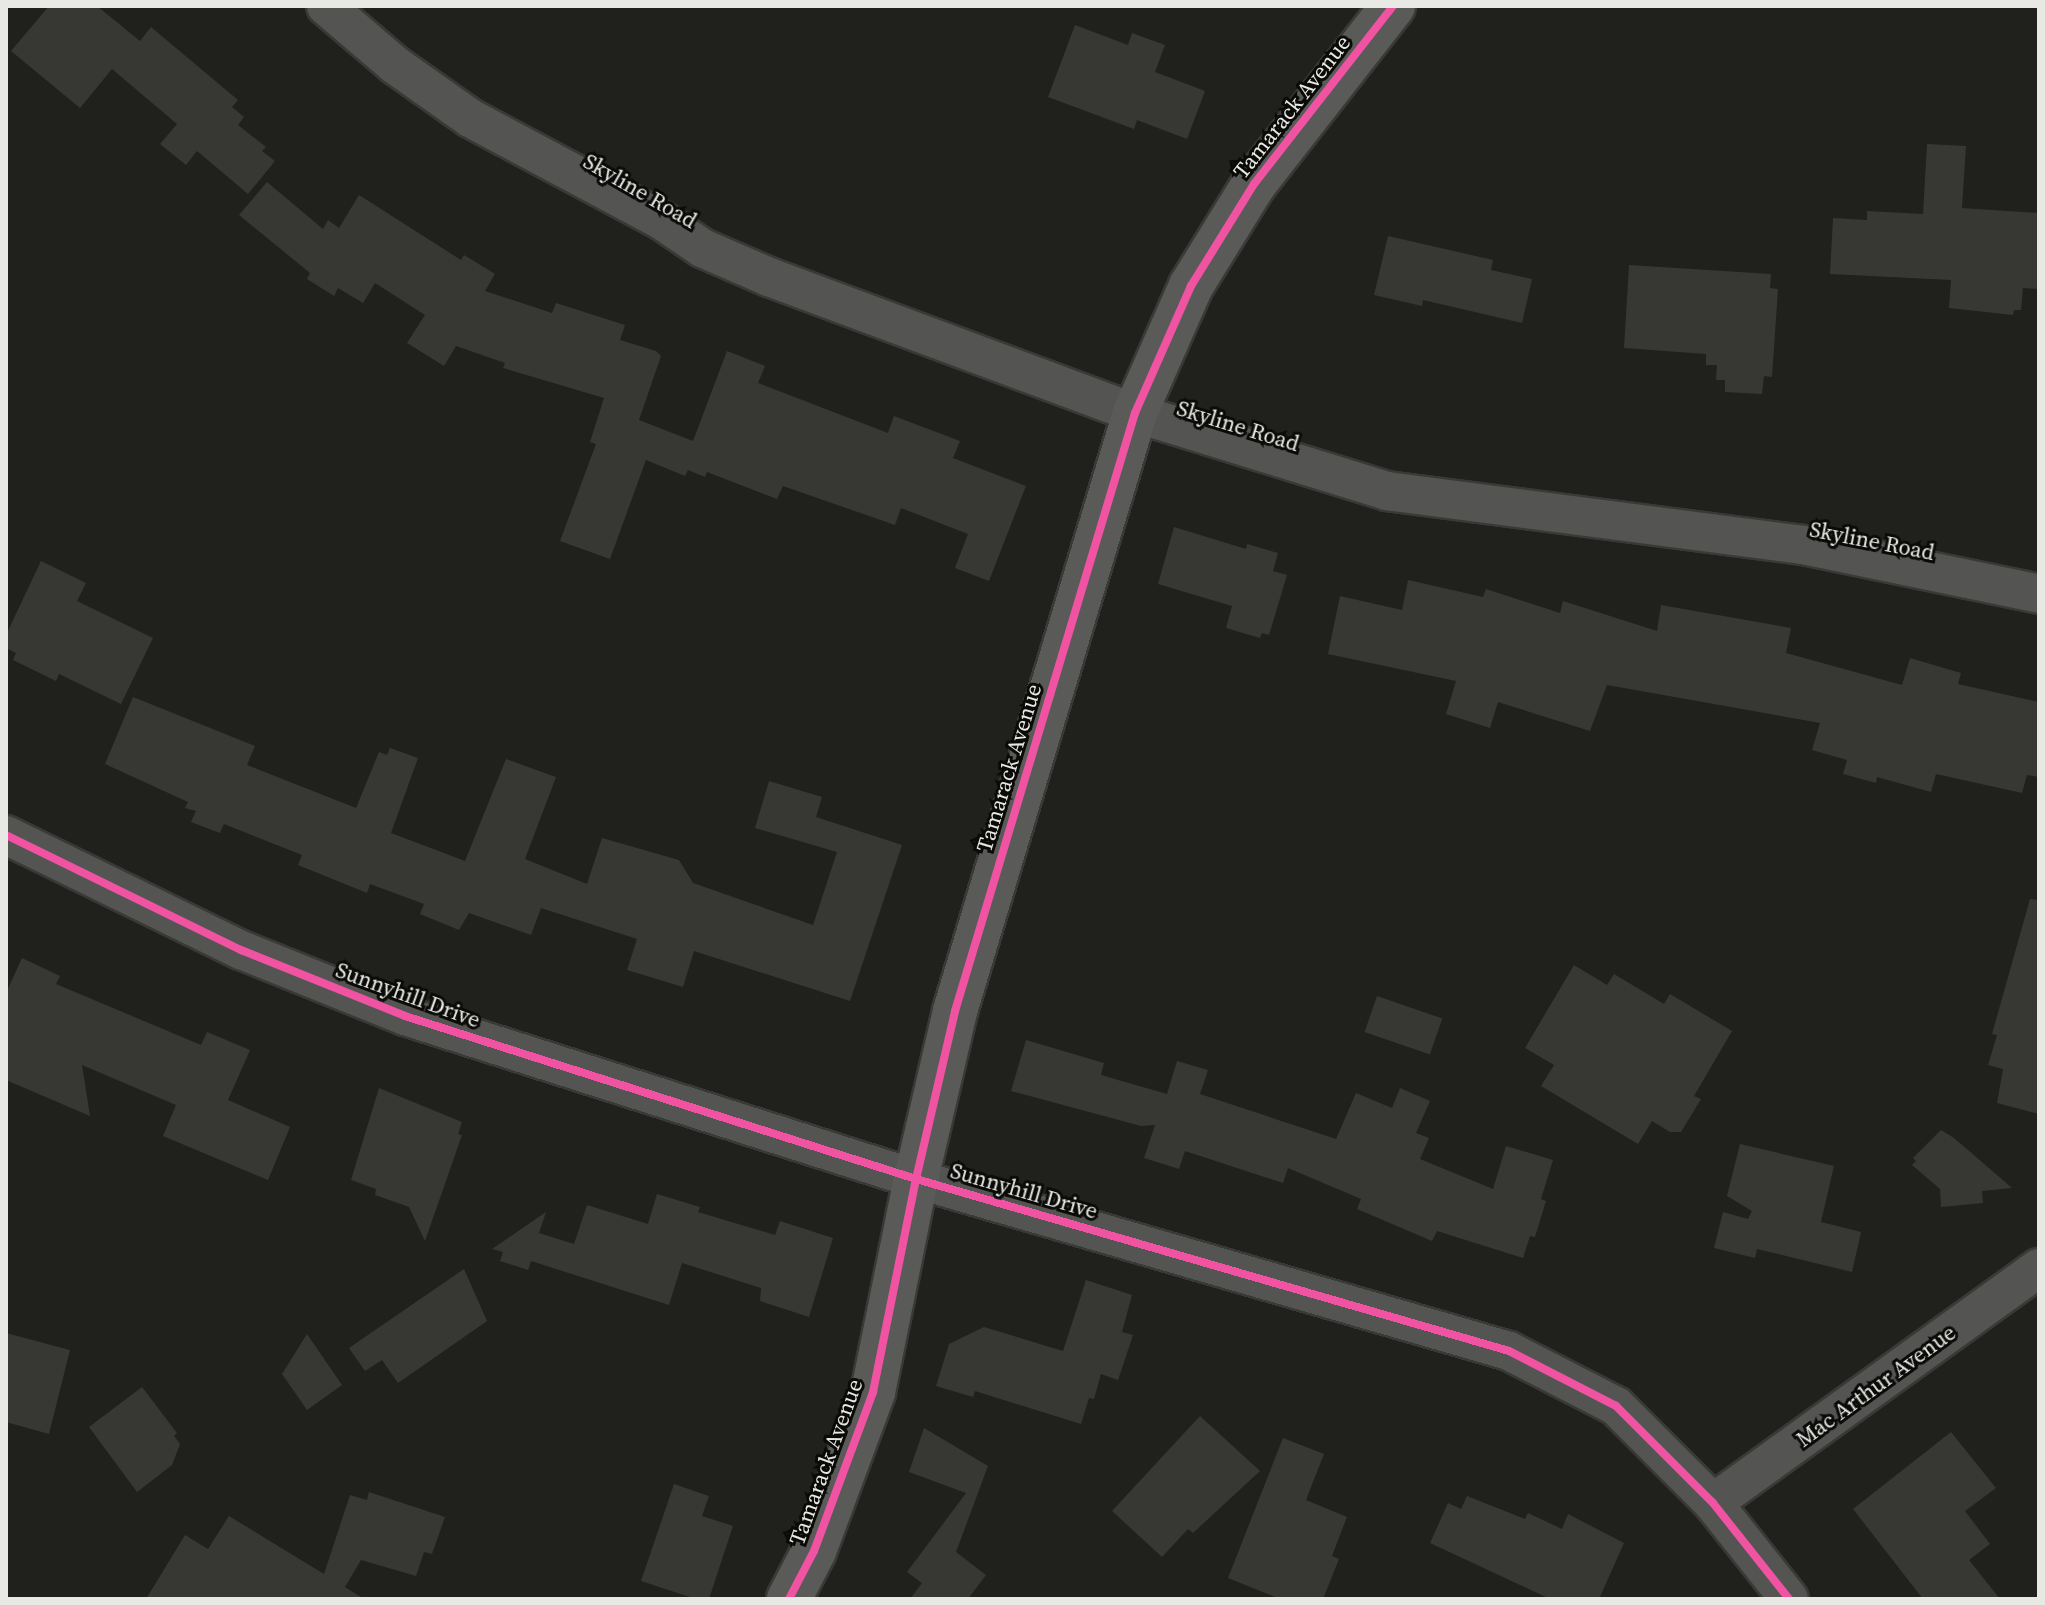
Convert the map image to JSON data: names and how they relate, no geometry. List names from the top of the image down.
{
  "streets": {
    "main road": ["Tamarack Avenue"],
    "street": ["Skyline Road", "Sunnyhill Drive", "Mac Arthur Avenue"]
  },
  "crossings": [
    ["Tamarack Avenue", "Skyline Road"],
    ["Tamarack Avenue", "Sunnyhill Drive"],
    ["Sunnyhill Drive", "Mac Arthur Avenue"]
  ]
}
